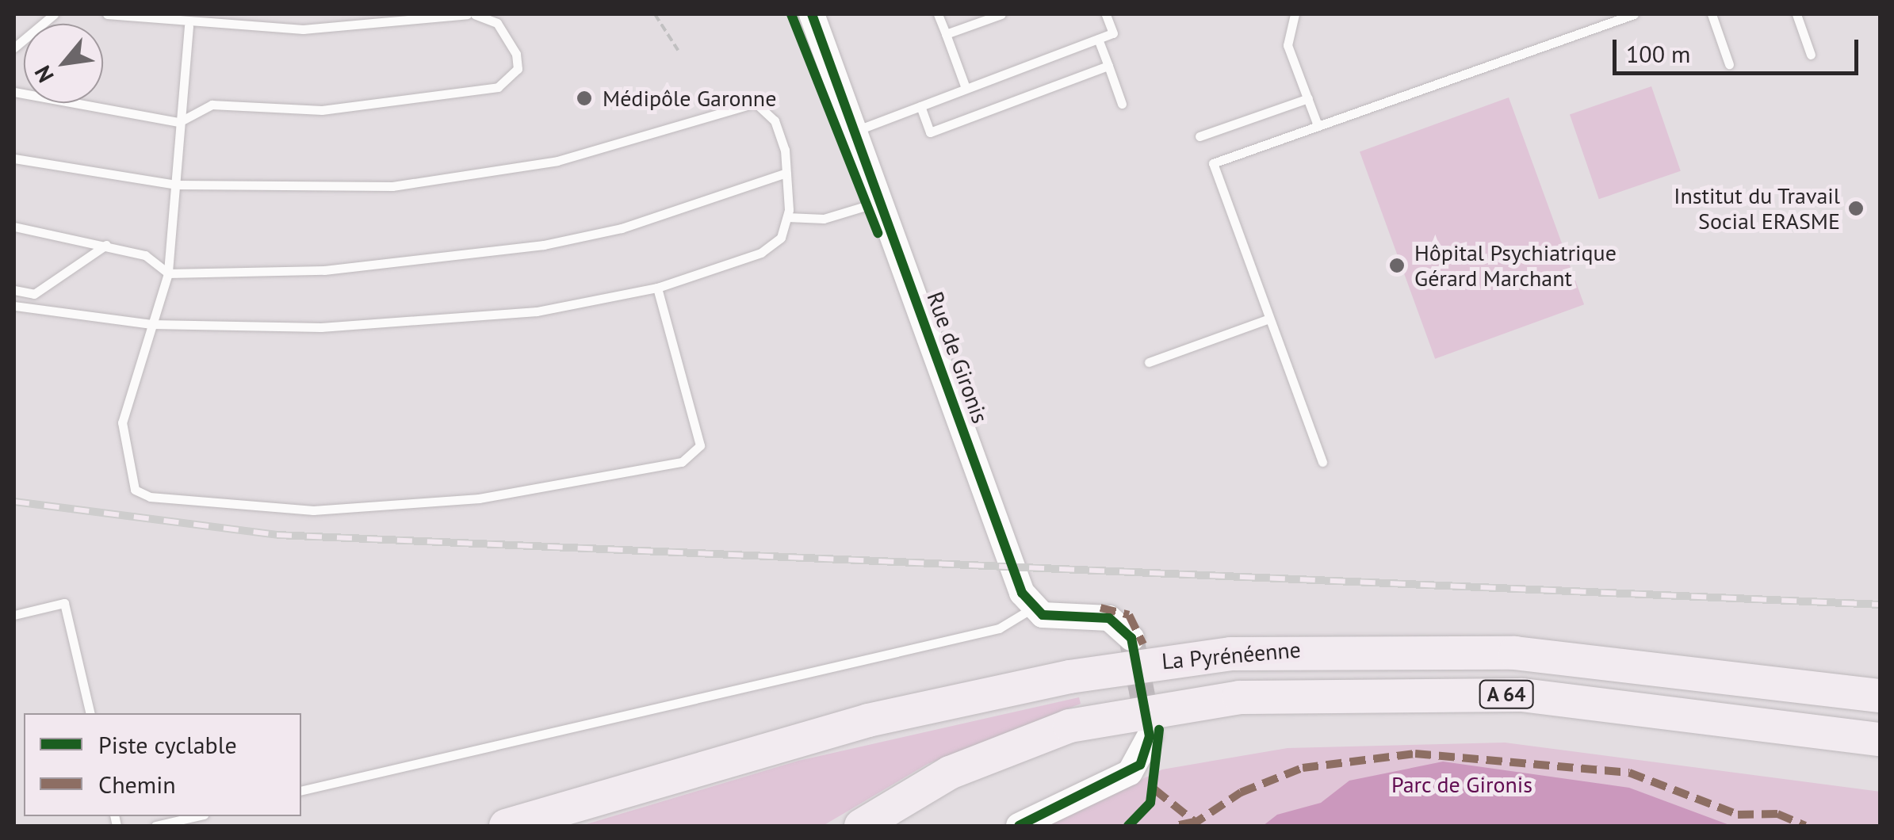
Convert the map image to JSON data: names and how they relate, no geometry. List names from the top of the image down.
{
  "streets": {
    "highway": ["La Pyrénéenne", "A 64"],
    "street": ["Rue de Gironis"]
  },
  "parks": ["Parc de Gironis"],
  "places": ["Médipôle Garonne", "Institut du Travail Social ERASME", "Hôpital Psychiatrique Gérard Marchant"],
  "legend": ["Piste cyclable", "Chemin"],
  "scale_bar": "100 m",
  "north": "bottom left"
}
